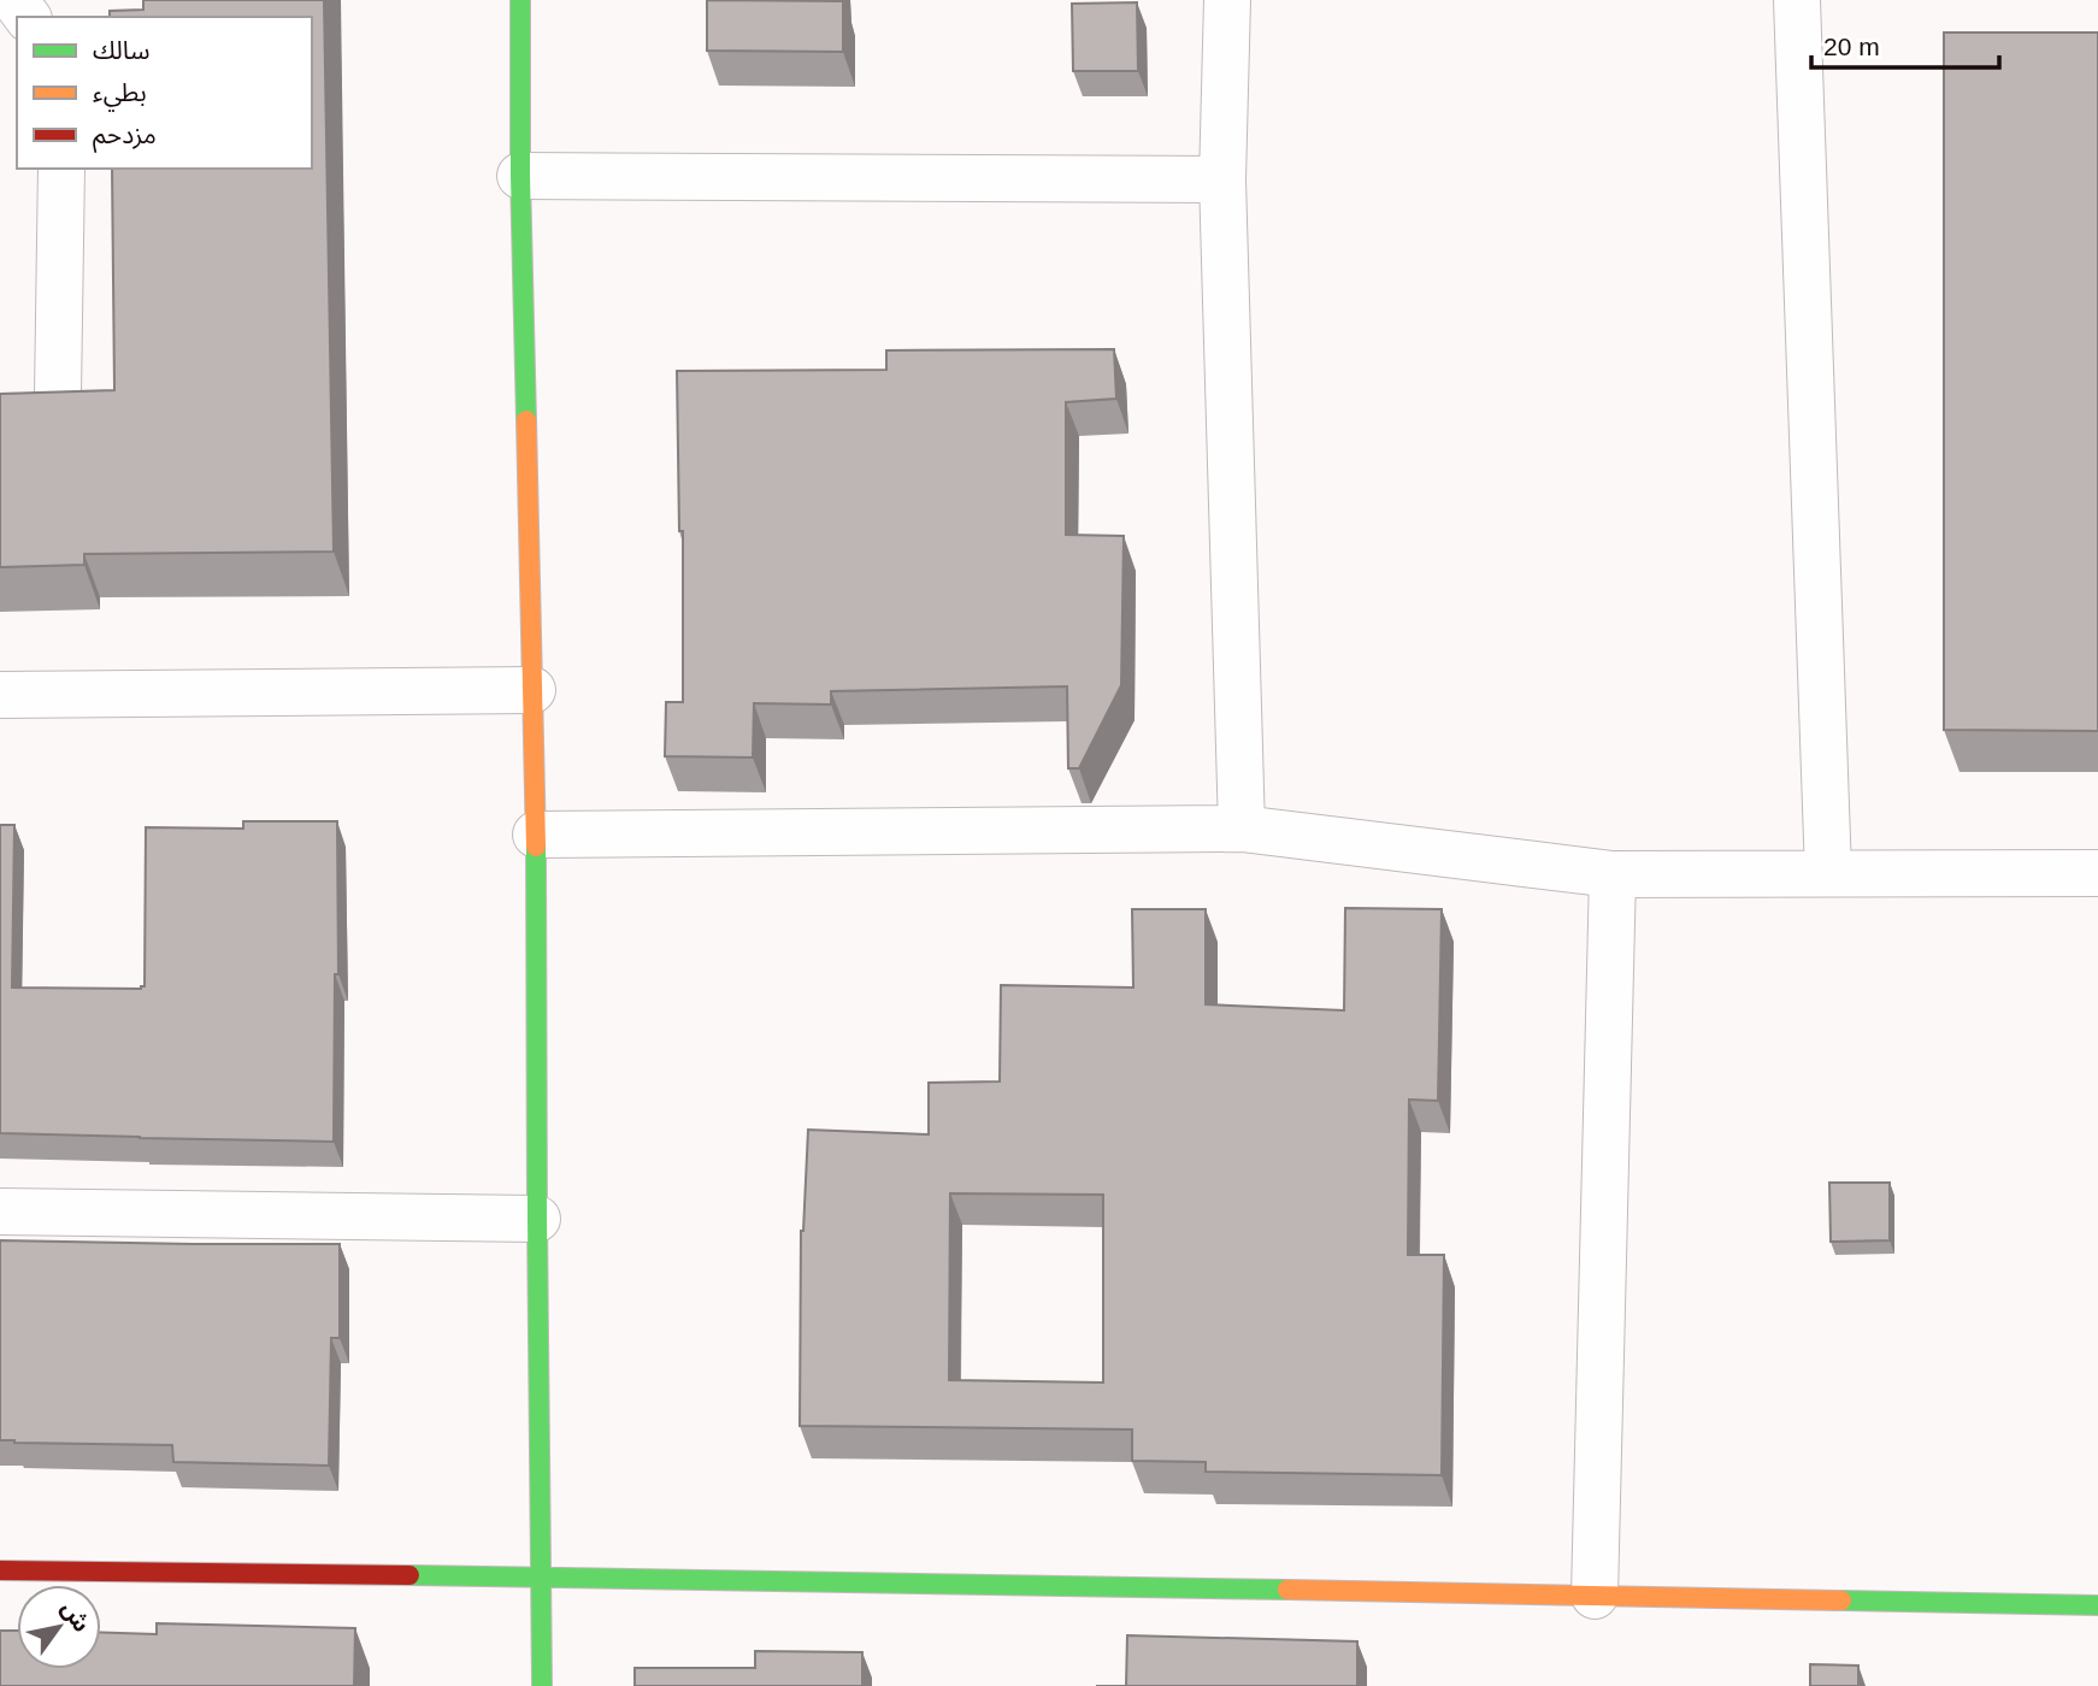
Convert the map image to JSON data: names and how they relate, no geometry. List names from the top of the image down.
{
  "legend": ["سالك", "بطيء", "مزدحم"],
  "scale_bar": "20 m",
  "north": "top right"
}
